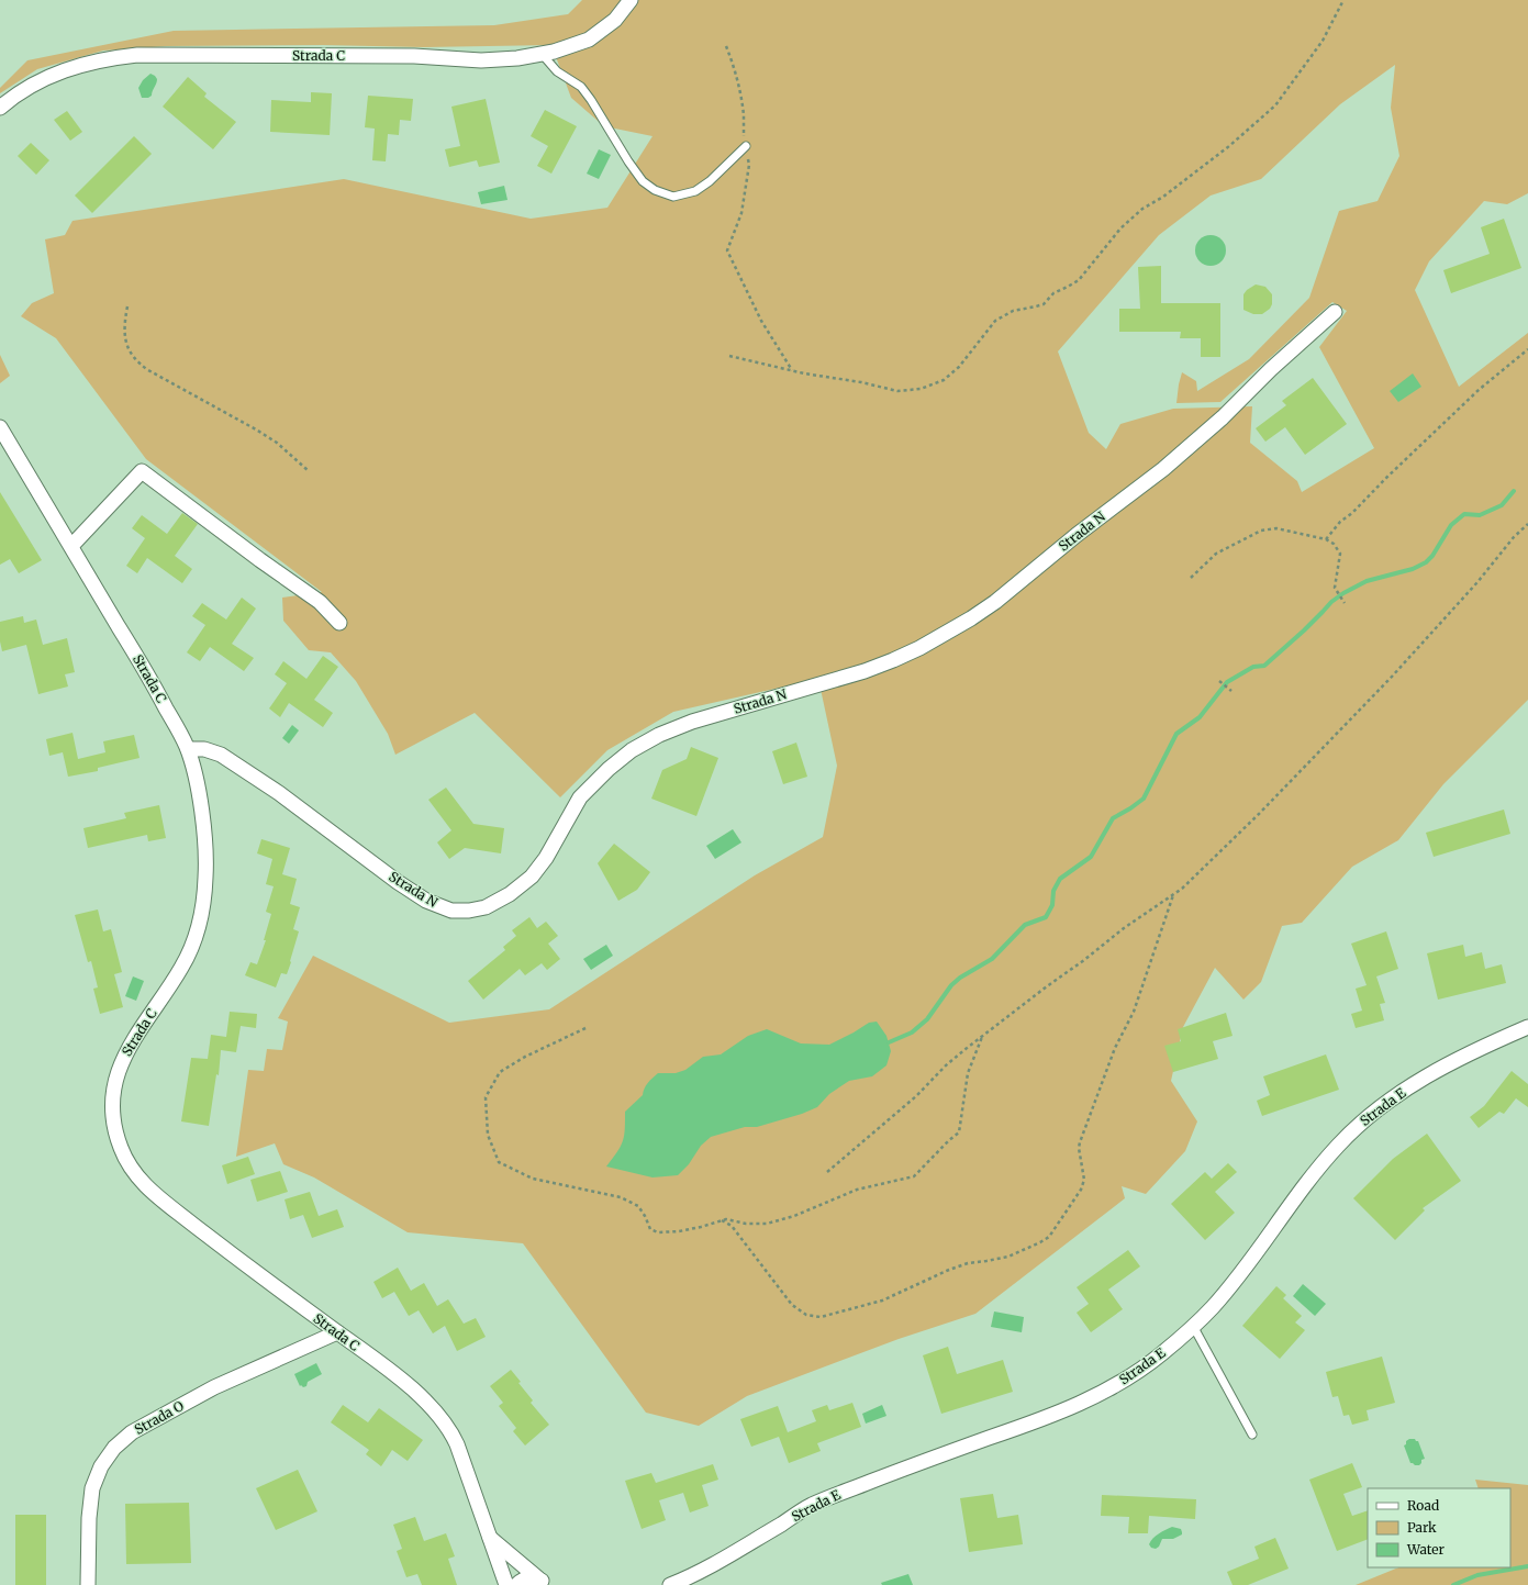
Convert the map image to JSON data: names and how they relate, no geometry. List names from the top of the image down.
{
  "streets": {
    "street": [
      "Strada C",
      "Strada N",
      "Strada E",
      "Strada O"
    ]
  },
  "crossings": [
    ["Strada C", "Strada N"],
    ["Strada C", "Strada O"]
  ],
  "legend": ["Road", "Park", "Water"]
}
